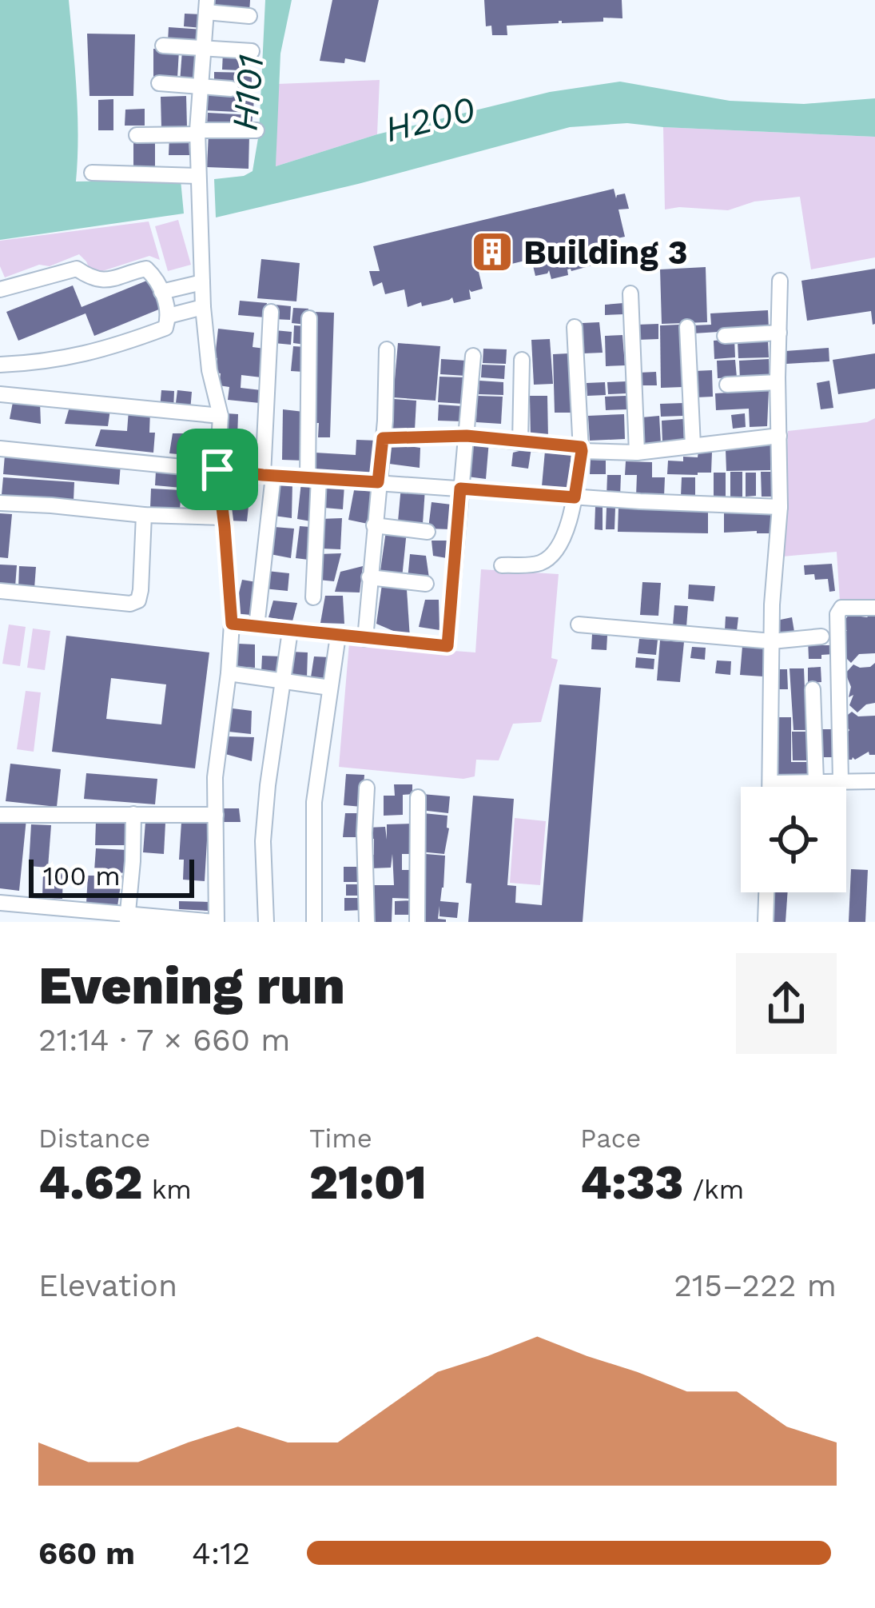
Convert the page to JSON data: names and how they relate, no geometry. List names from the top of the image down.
{
  "water": ["H101", "H200"],
  "places": {
    "building": ["Building 3"]
  },
  "scale_bar": "100 m",
  "page": {
    "scale": "100 m",
    "heading": ["Evening run", "21:14 · 7 × 660 m"],
    "stats": [
      ["Distance", "4.62 km"],
      ["Time", "21:01"],
      ["Pace", "4:33 /km"]
    ],
    "chart": ["Elevation", "215–222 m"],
    "list": [
      {
        "name": "660 m",
        "note": "4:12"
      }
    ]
  }
}
